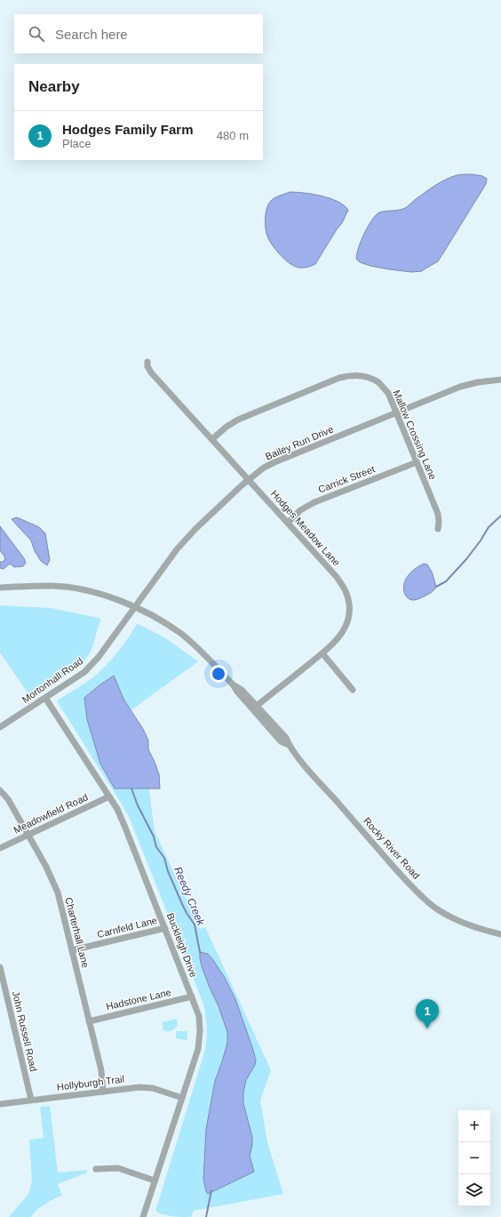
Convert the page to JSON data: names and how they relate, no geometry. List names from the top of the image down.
{
  "streets": {
    "street": [
      "Mallow Crossing Lane",
      "Bailey Run Drive",
      "Carrick Street",
      "Hodges Meadow Lane",
      "Mortonhall Road",
      "Meadowfield Road",
      "Rocky River Road",
      "Carnfeld Lane",
      "Charterhall Lane",
      "Buckleigh Drive",
      "Hadstone Lane",
      "John Russell Road",
      "Hollyburgh Trail"
    ]
  },
  "crossings": [
    ["Mallow Crossing Lane", "Bailey Run Drive"],
    ["Mallow Crossing Lane", "Carrick Street"],
    ["Mallow Crossing Lane", "Hodges Meadow Lane"],
    ["Bailey Run Drive", "Hodges Meadow Lane"],
    ["Bailey Run Drive", "Mortonhall Road"],
    ["Bailey Run Drive", "Rocky River Road"],
    ["Carrick Street", "Hodges Meadow Lane"],
    ["Hodges Meadow Lane", "Rocky River Road"],
    ["Mortonhall Road", "Rocky River Road"],
    ["Mortonhall Road", "Buckleigh Drive"],
    ["Meadowfield Road", "Charterhall Lane"],
    ["Meadowfield Road", "Buckleigh Drive"],
    ["Carnfeld Lane", "Charterhall Lane"],
    ["Carnfeld Lane", "Buckleigh Drive"],
    ["Charterhall Lane", "Hadstone Lane"],
    ["Charterhall Lane", "Hollyburgh Trail"],
    ["Buckleigh Drive", "Hadstone Lane"],
    ["Buckleigh Drive", "Hollyburgh Trail"],
    ["John Russell Road", "Hollyburgh Trail"]
  ],
  "water": ["Reedy Creek"],
  "page": {
    "search": "Search here",
    "heading": "Nearby",
    "list": [
      {
        "mark": "1",
        "name": "Hodges Family Farm",
        "note": "Place",
        "value": "480 m"
      }
    ],
    "pins": "1",
    "map_buttons": ["+", "−"]
  }
}
